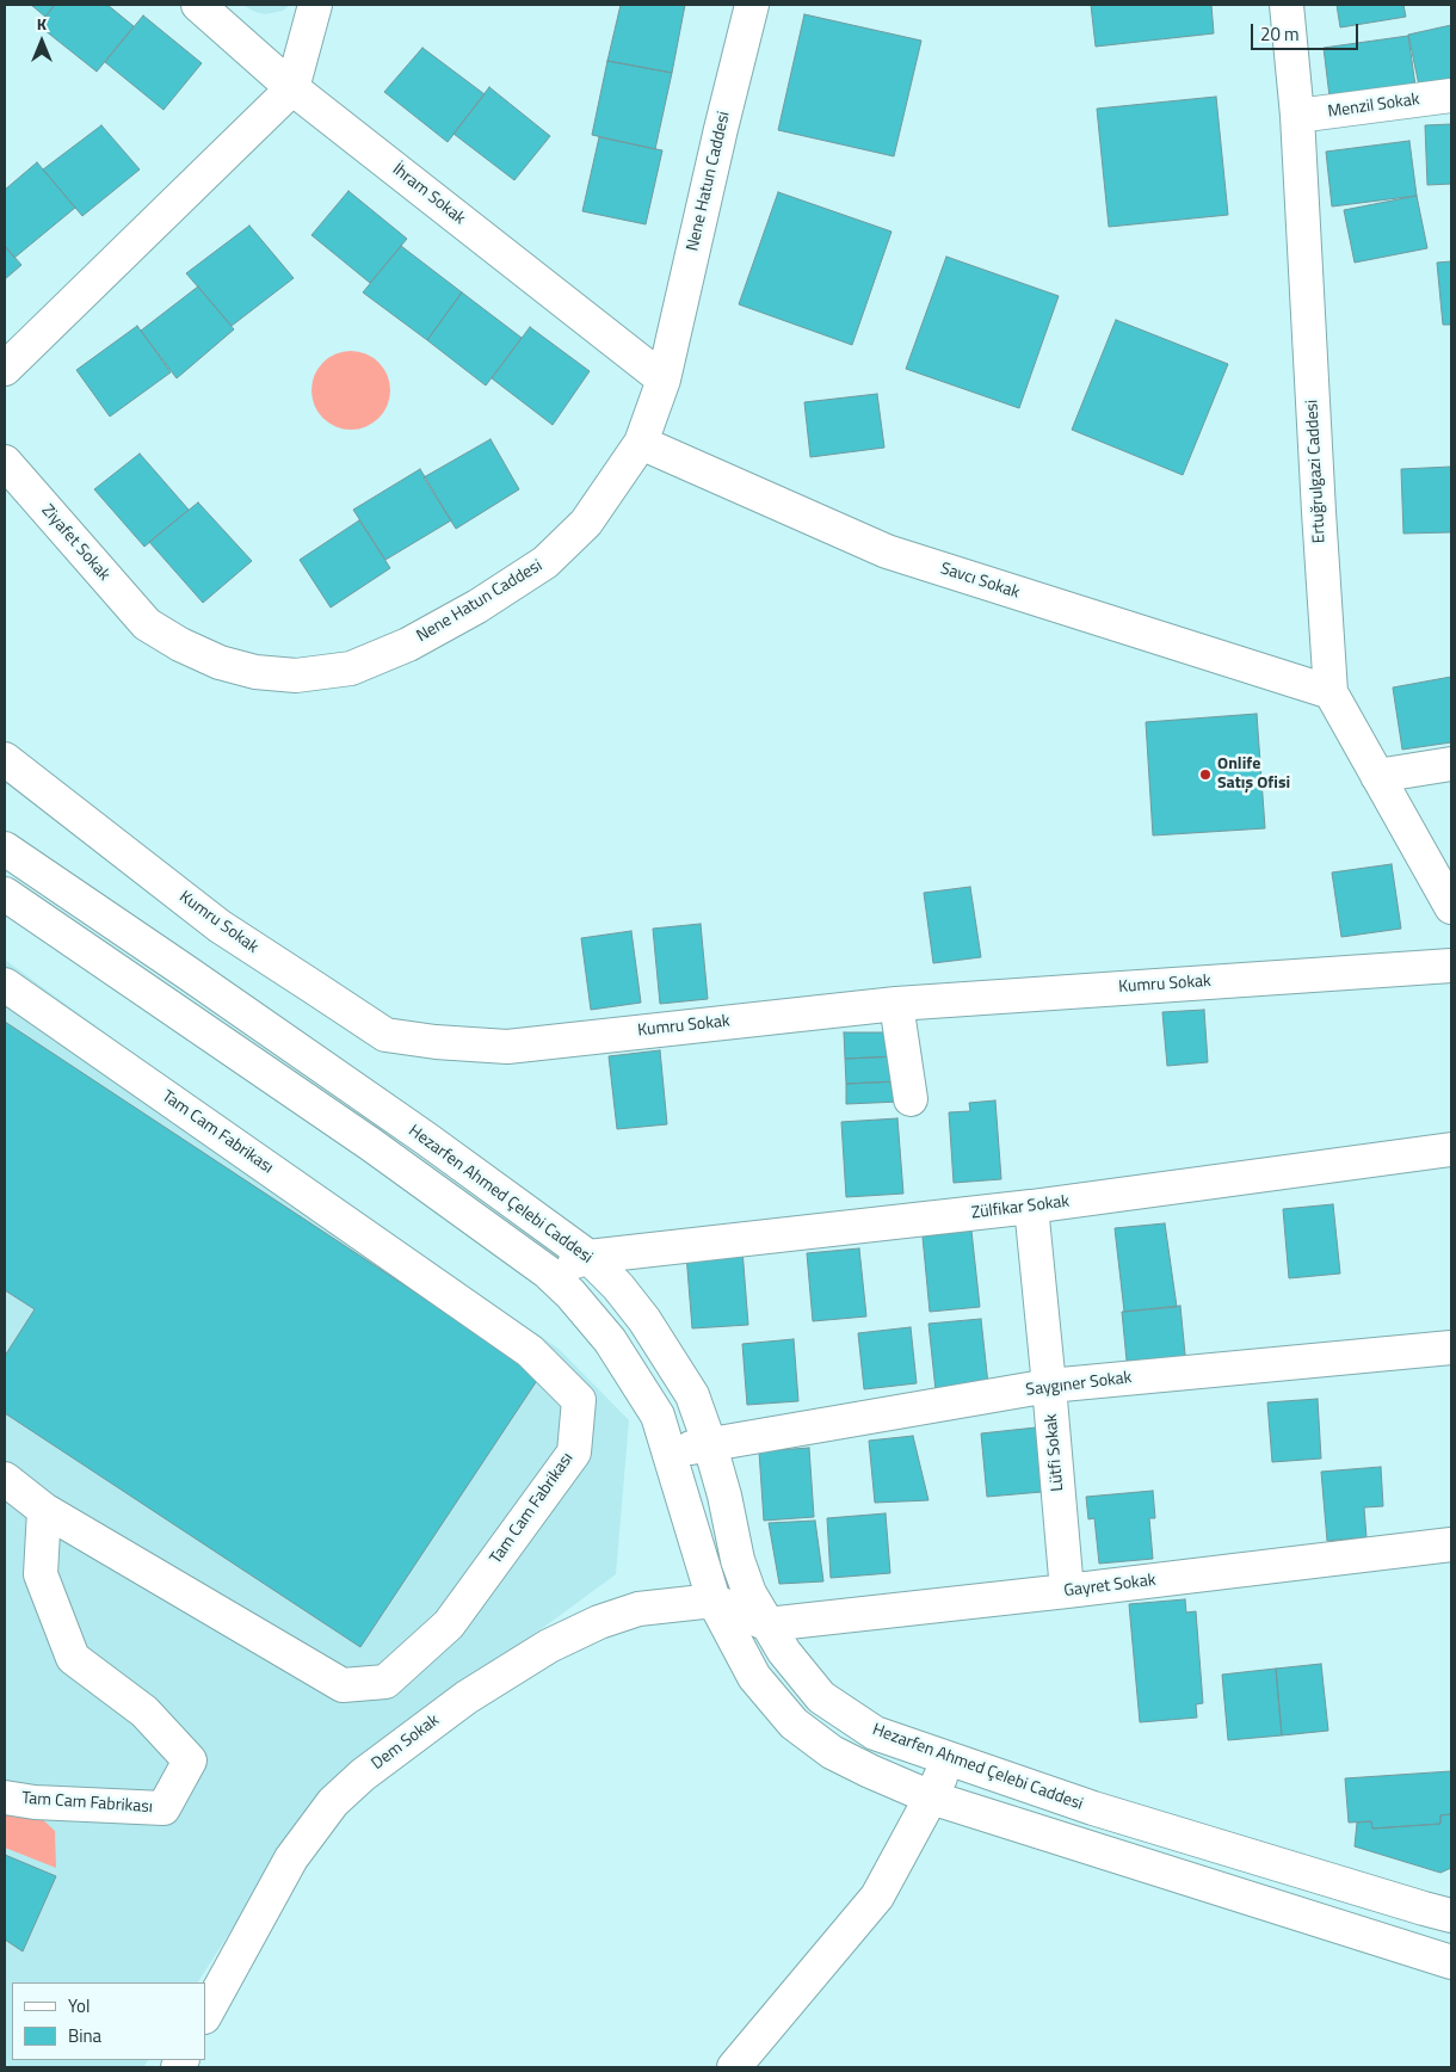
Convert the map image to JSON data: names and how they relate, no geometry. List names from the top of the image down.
{
  "streets": {
    "street": [
      "Menzil Sokak",
      "Nene Hatun Caddesi",
      "İhram Sokak",
      "Ertuğrulgazi Caddesi",
      "Ziyafet Sokak",
      "Savcı Sokak",
      "Kumru Sokak",
      "Tam Cam Fabrikası",
      "Hezarfen Ahmed Çelebi Caddesi",
      "Zülfikar Sokak",
      "Saygıner Sokak",
      "Lütfi Sokak",
      "Gayret Sokak",
      "Dem Sokak"
    ]
  },
  "crossings": [
    ["Menzil Sokak", "Ertuğrulgazi Caddesi"],
    ["Nene Hatun Caddesi", "İhram Sokak"],
    ["Nene Hatun Caddesi", "Ziyafet Sokak"],
    ["Nene Hatun Caddesi", "Savcı Sokak"],
    ["Ertuğrulgazi Caddesi", "Savcı Sokak"],
    ["Hezarfen Ahmed Çelebi Caddesi", "Zülfikar Sokak"],
    ["Hezarfen Ahmed Çelebi Caddesi", "Saygıner Sokak"],
    ["Hezarfen Ahmed Çelebi Caddesi", "Gayret Sokak"],
    ["Hezarfen Ahmed Çelebi Caddesi", "Dem Sokak"],
    ["Zülfikar Sokak", "Lütfi Sokak"],
    ["Saygıner Sokak", "Lütfi Sokak"],
    ["Lütfi Sokak", "Gayret Sokak"]
  ],
  "places": ["Onlife Satış Ofisi"],
  "legend": ["Yol", "Bina"],
  "scale_bar": "20 m",
  "north": "top"
}
